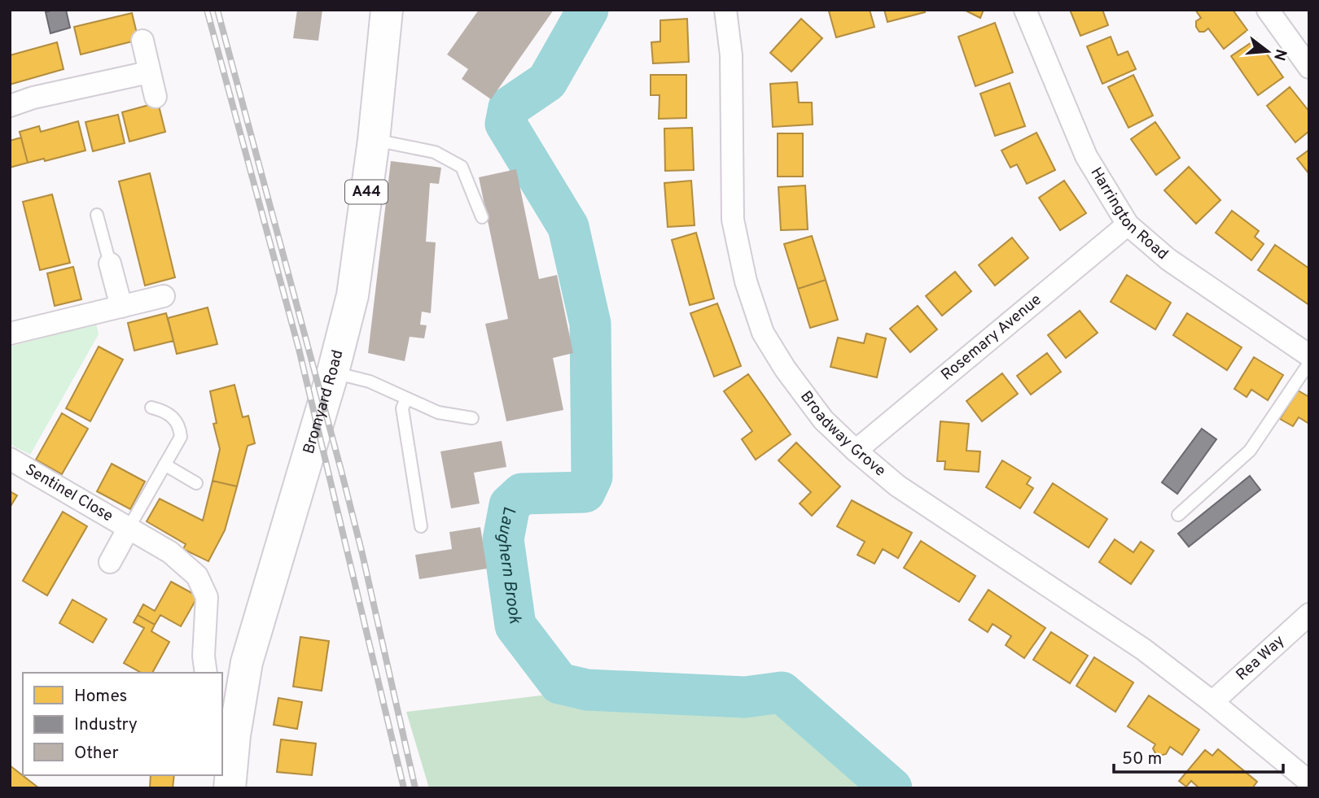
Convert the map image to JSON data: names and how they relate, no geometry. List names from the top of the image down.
{
  "streets": {
    "main road": ["A44", "Bromyard Road"],
    "street": [
      "Harrington Road",
      "Rosemary Avenue",
      "Broadway Grove",
      "Sentinel Close",
      "Rea Way"
    ]
  },
  "crossings": [
    ["Harrington Road", "Rosemary Avenue"],
    ["Rosemary Avenue", "Broadway Grove"],
    ["Broadway Grove", "Rea Way"]
  ],
  "water": ["Laughern Brook"],
  "legend": ["Homes", "Industry", "Other"],
  "scale_bar": "50 m",
  "north": "right"
}
